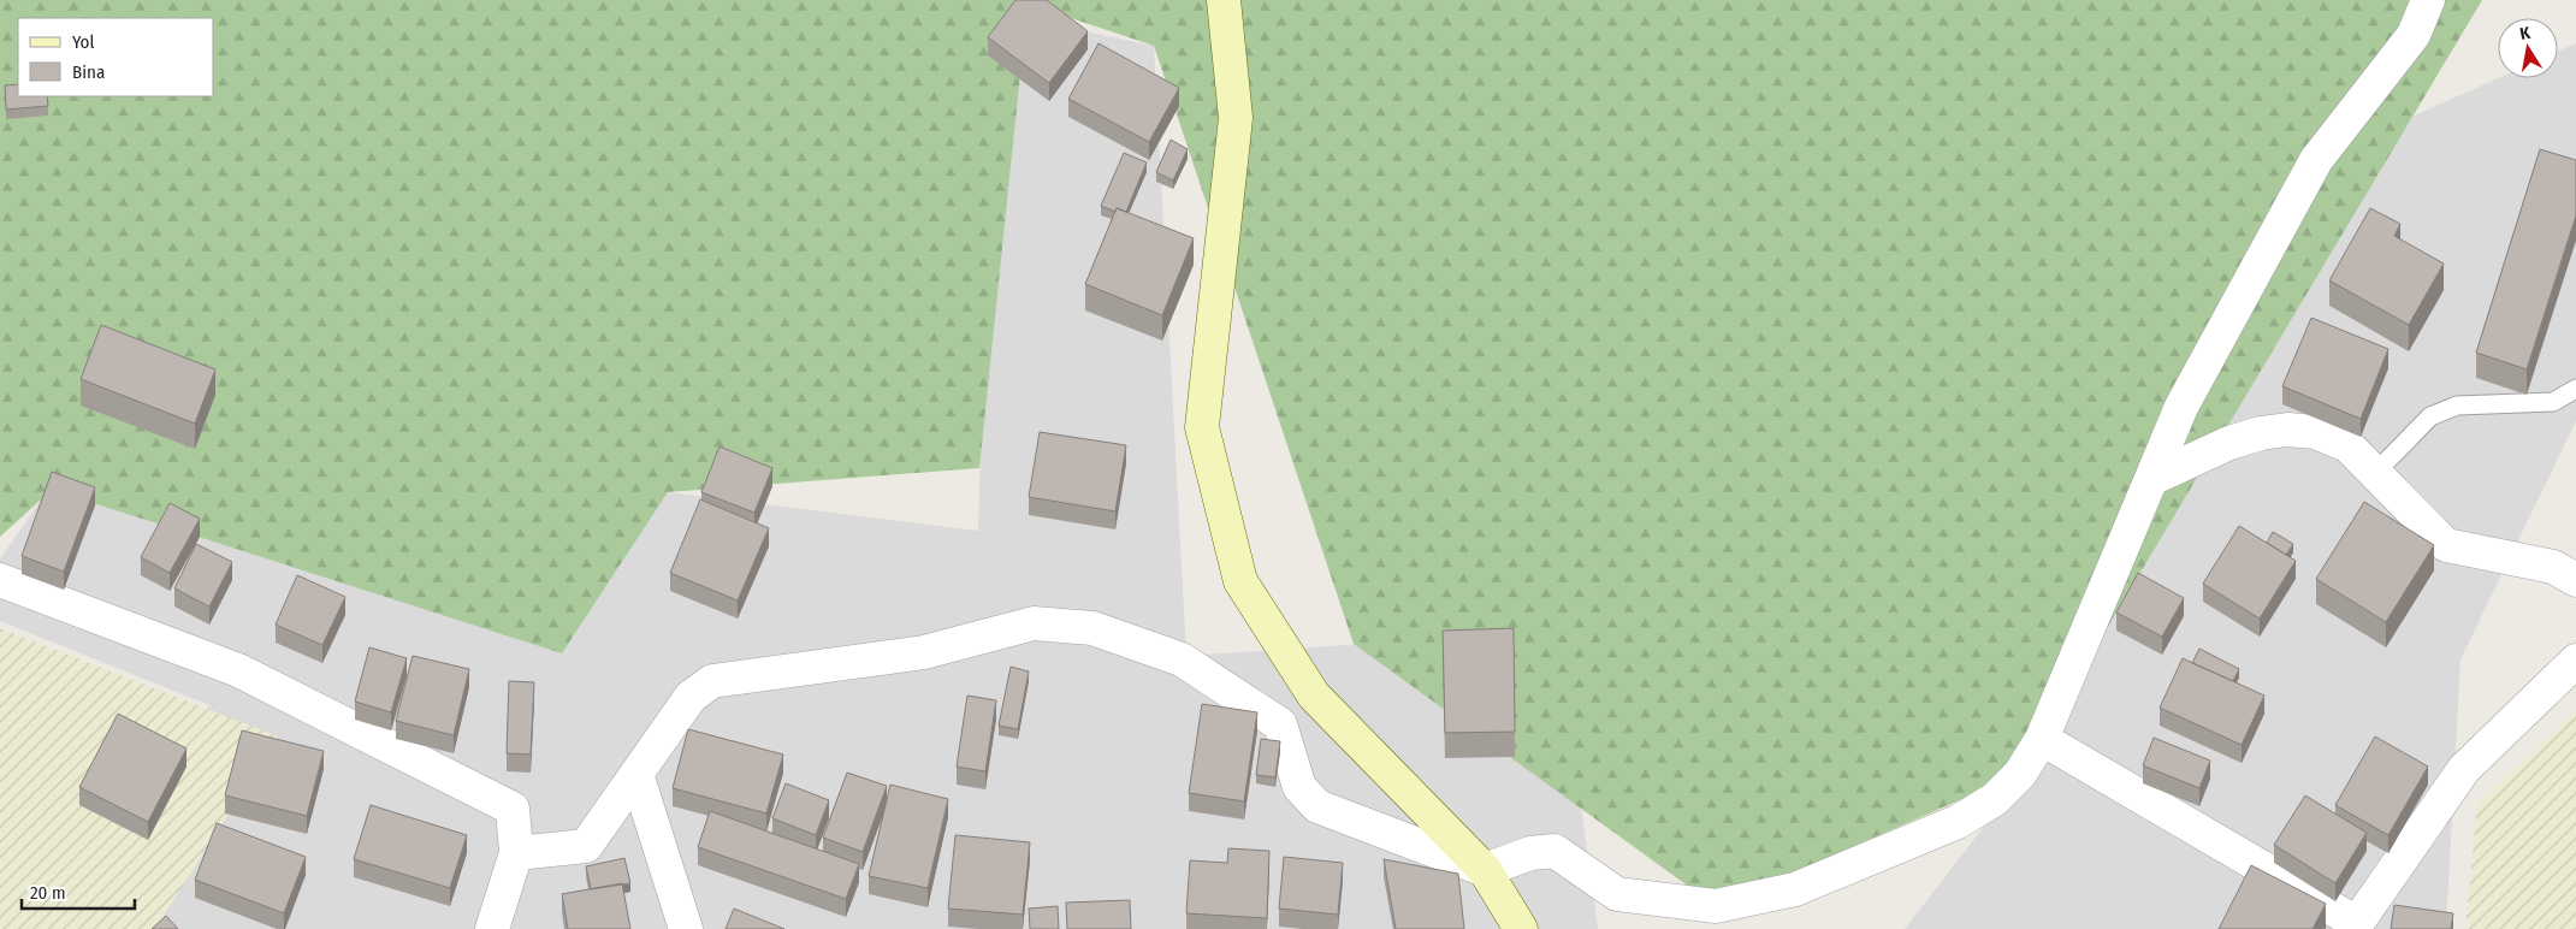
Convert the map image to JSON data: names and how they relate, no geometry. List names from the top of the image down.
{
  "legend": ["Yol", "Bina"],
  "scale_bar": "20 m",
  "north": "top"
}
